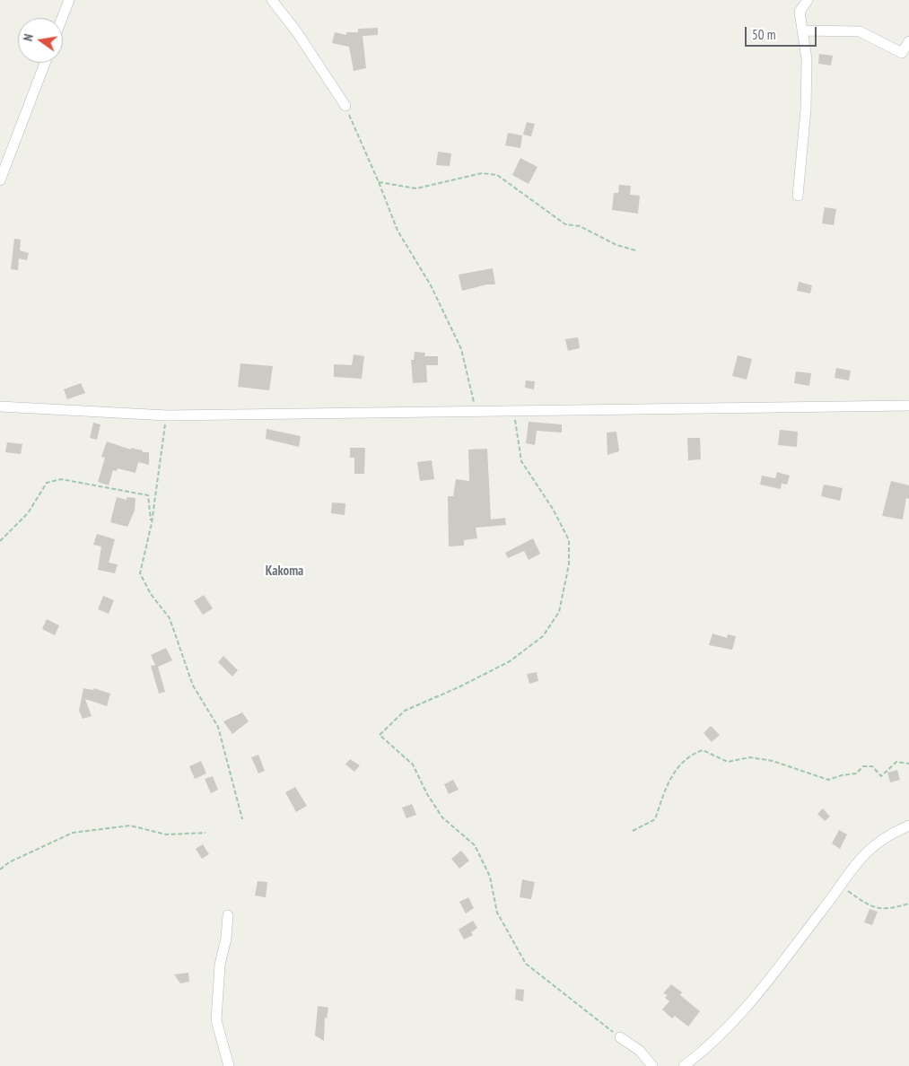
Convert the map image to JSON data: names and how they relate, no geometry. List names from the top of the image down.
{
  "districts": ["Kakoma"],
  "scale_bar": "50 m",
  "north": "left"
}
